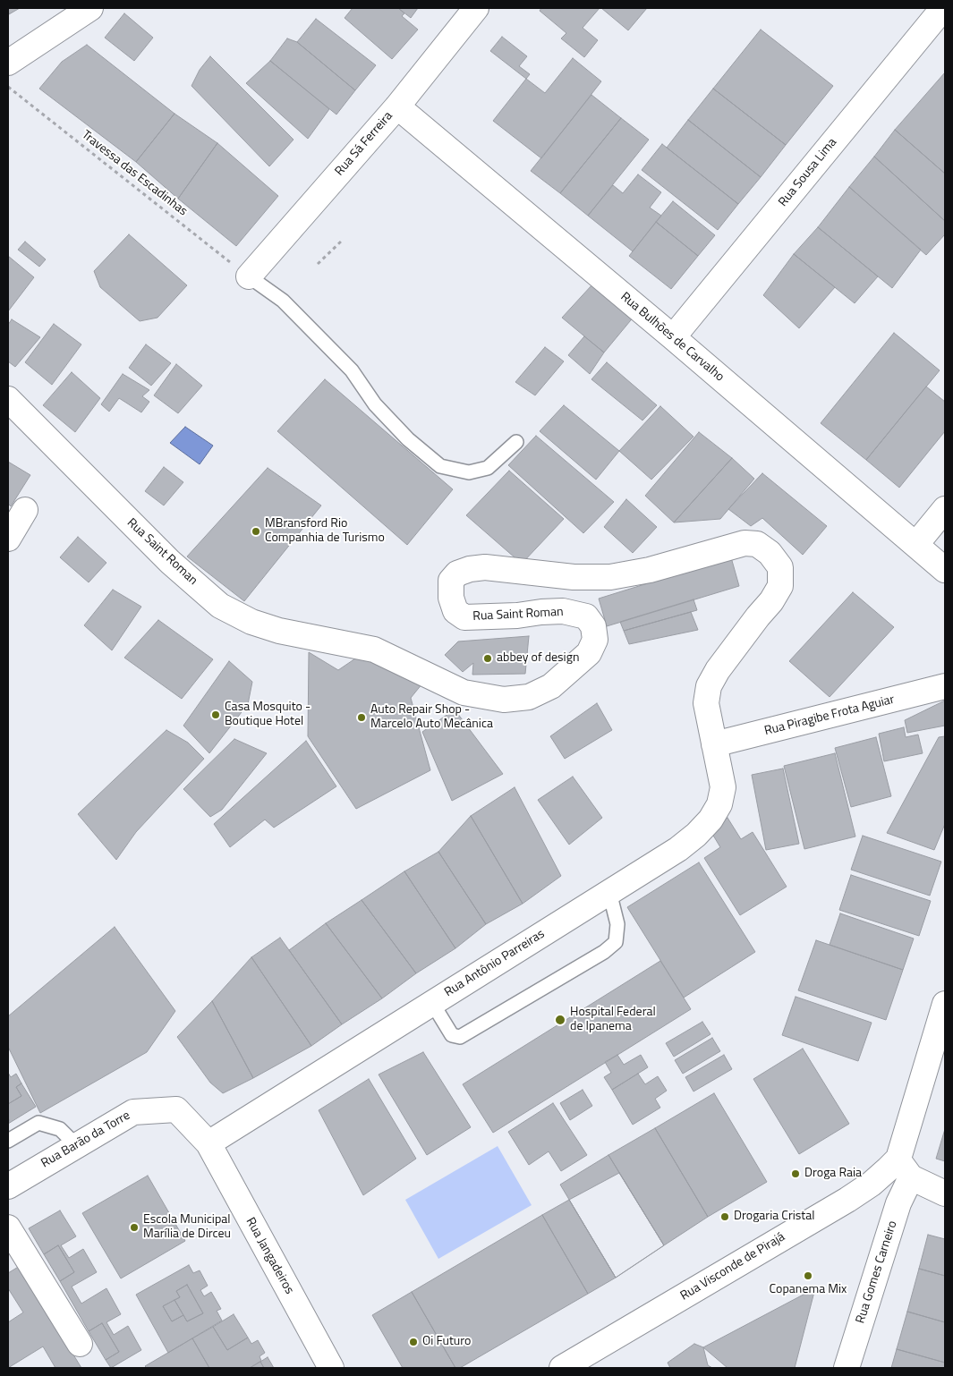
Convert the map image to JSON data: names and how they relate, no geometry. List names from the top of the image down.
{
  "streets": {
    "street": [
      "Rua Sá Ferreira",
      "Rua Sousa Lima",
      "Rua Bulhões de Carvalho",
      "Rua Saint Roman",
      "Rua Piragibe Frota Aguiar",
      "Rua Antônio Parreiras",
      "Rua Barão da Torre",
      "Rua Jangadeiros",
      "Rua Visconde de Pirajá",
      "Rua Gomes Carneiro"
    ],
    "path": ["Travessa das Escadinhas"]
  },
  "crossings": [
    ["Rua Sá Ferreira", "Travessa das Escadinhas"],
    ["Rua Sá Ferreira", "Rua Bulhões de Carvalho"],
    ["Rua Sousa Lima", "Rua Bulhões de Carvalho"],
    ["Rua Saint Roman", "Rua Piragibe Frota Aguiar"],
    ["Rua Saint Roman", "Rua Antônio Parreiras"],
    ["Rua Piragibe Frota Aguiar", "Rua Antônio Parreiras"],
    ["Rua Antônio Parreiras", "Rua Barão da Torre"],
    ["Rua Antônio Parreiras", "Rua Jangadeiros"],
    ["Rua Barão da Torre", "Rua Jangadeiros"],
    ["Rua Visconde de Pirajá", "Rua Gomes Carneiro"]
  ],
  "places": [
    "MBransford Rio Companhia de Turismo",
    "abbey of design",
    "Casa Mosquito - Boutique Hotel",
    "Auto Repair Shop - Marcelo Auto Mecânica",
    "Hospital Federal de Ipanema",
    "Droga Raia",
    "Drogaria Cristal",
    "Escola Municipal Marília de Dirceu",
    "Copanema Mix",
    "Oi Futuro"
  ]
}
